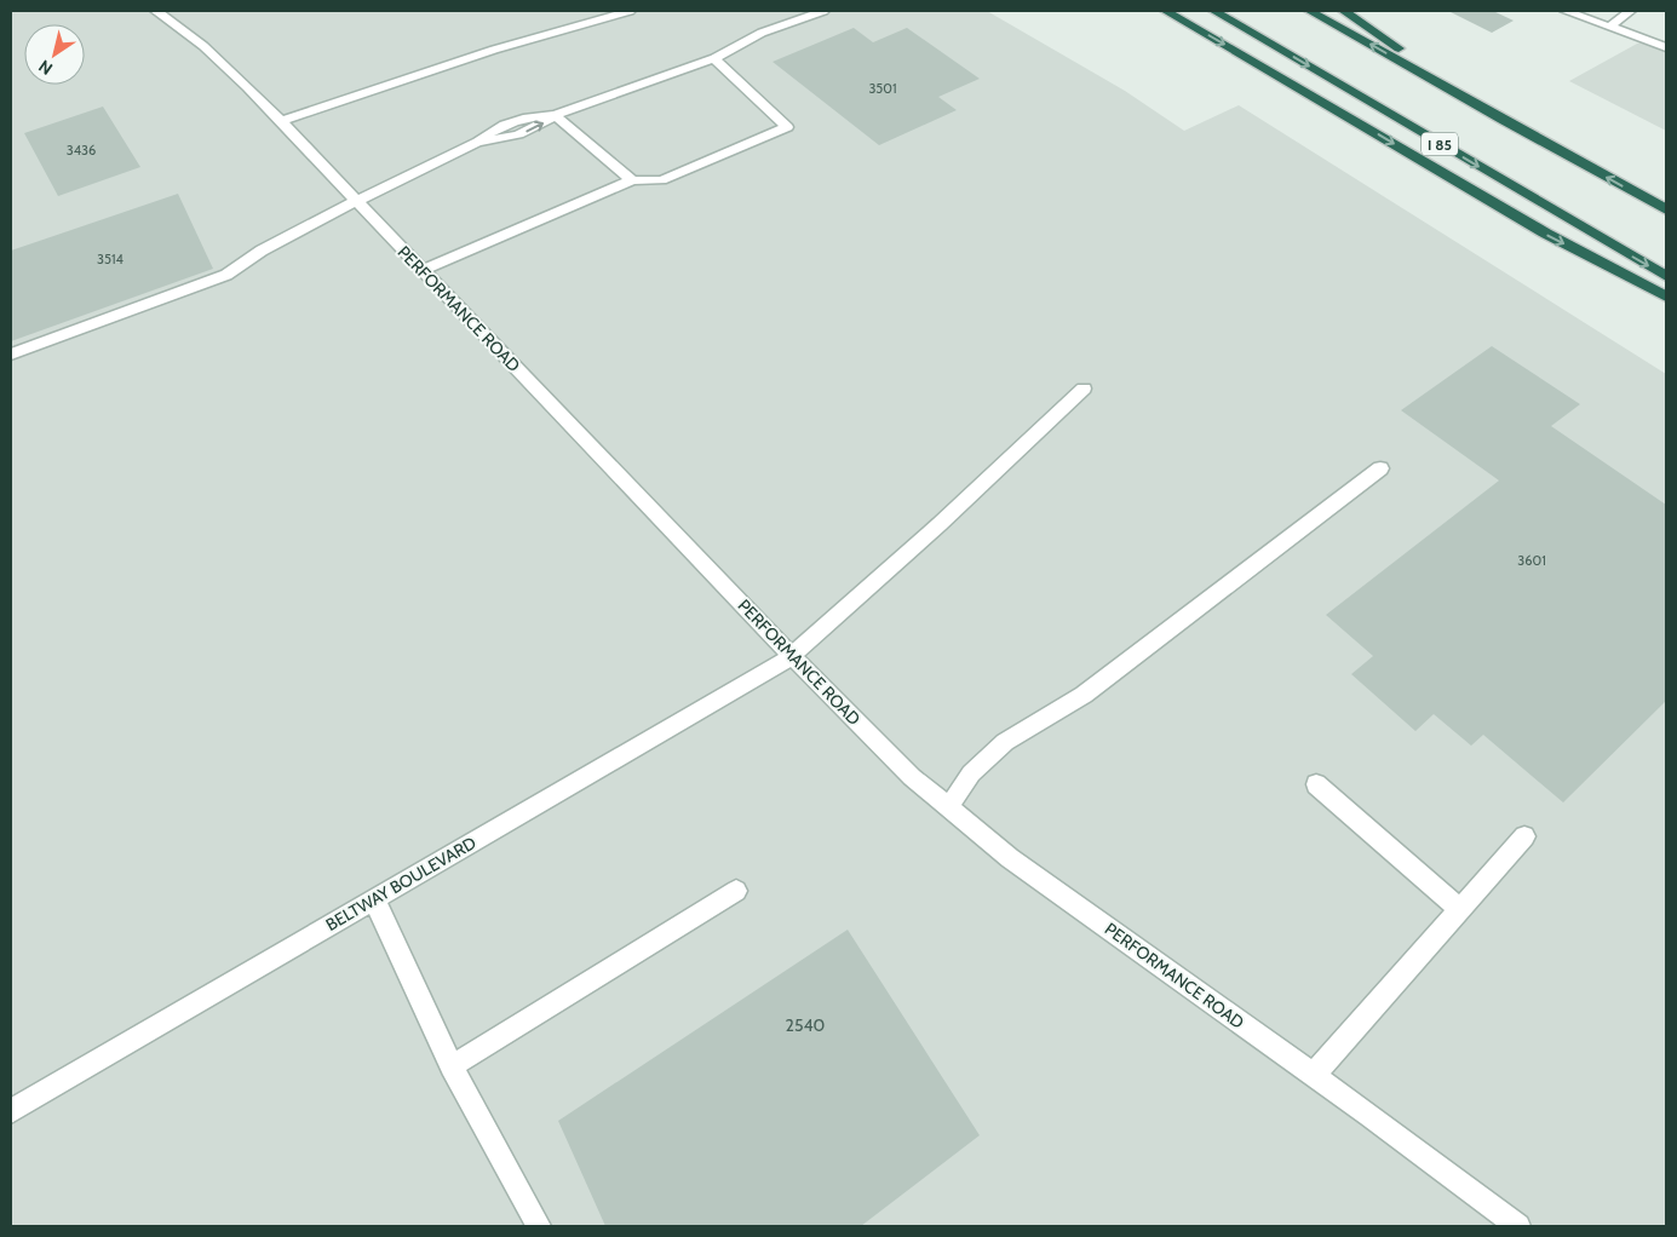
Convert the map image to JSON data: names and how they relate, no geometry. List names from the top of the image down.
{
  "streets": {
    "highway": ["I 85"],
    "street": ["PERFORMANCE ROAD", "BELTWAY BOULEVARD"]
  },
  "crossings": [
    ["PERFORMANCE ROAD", "BELTWAY BOULEVARD"]
  ],
  "house_numbers": [
    "3501",
    "3436",
    "3514",
    "3601",
    "2540"
  ],
  "north": "bottom left"
}
